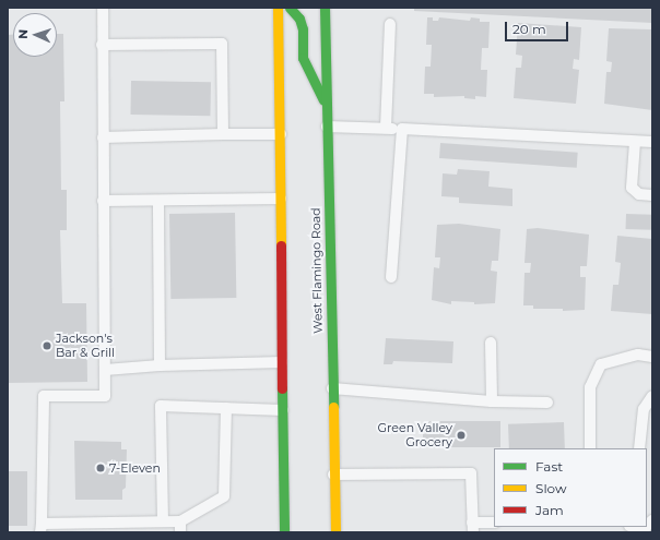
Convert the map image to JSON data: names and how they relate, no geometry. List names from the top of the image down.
{
  "streets": {
    "main road": ["West Flamingo Road"]
  },
  "places": ["Jackson's Bar & Grill", "Green Valley Grocery", "7-Eleven"],
  "legend": ["Fast", "Slow", "Jam"],
  "scale_bar": "20 m",
  "north": "left"
}
